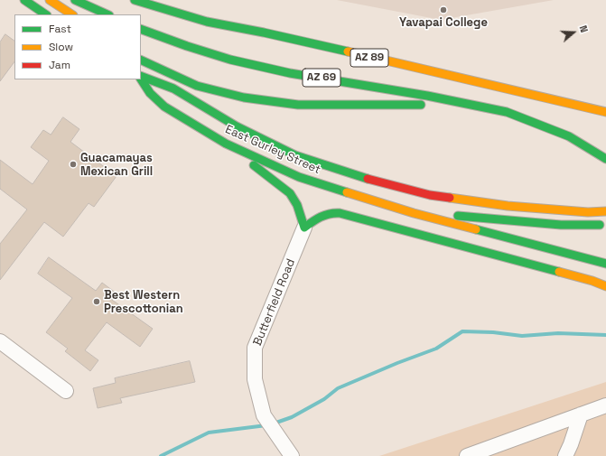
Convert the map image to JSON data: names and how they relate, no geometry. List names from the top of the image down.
{
  "streets": {
    "main road": ["AZ 89", "AZ 69", "East Gurley Street"],
    "street": ["Butterfield Road"]
  },
  "places": ["Yavapai College", "Guacamayas Mexican Grill", "Best Western Prescottonian"],
  "legend": ["Fast", "Slow", "Jam"],
  "north": "right"
}
